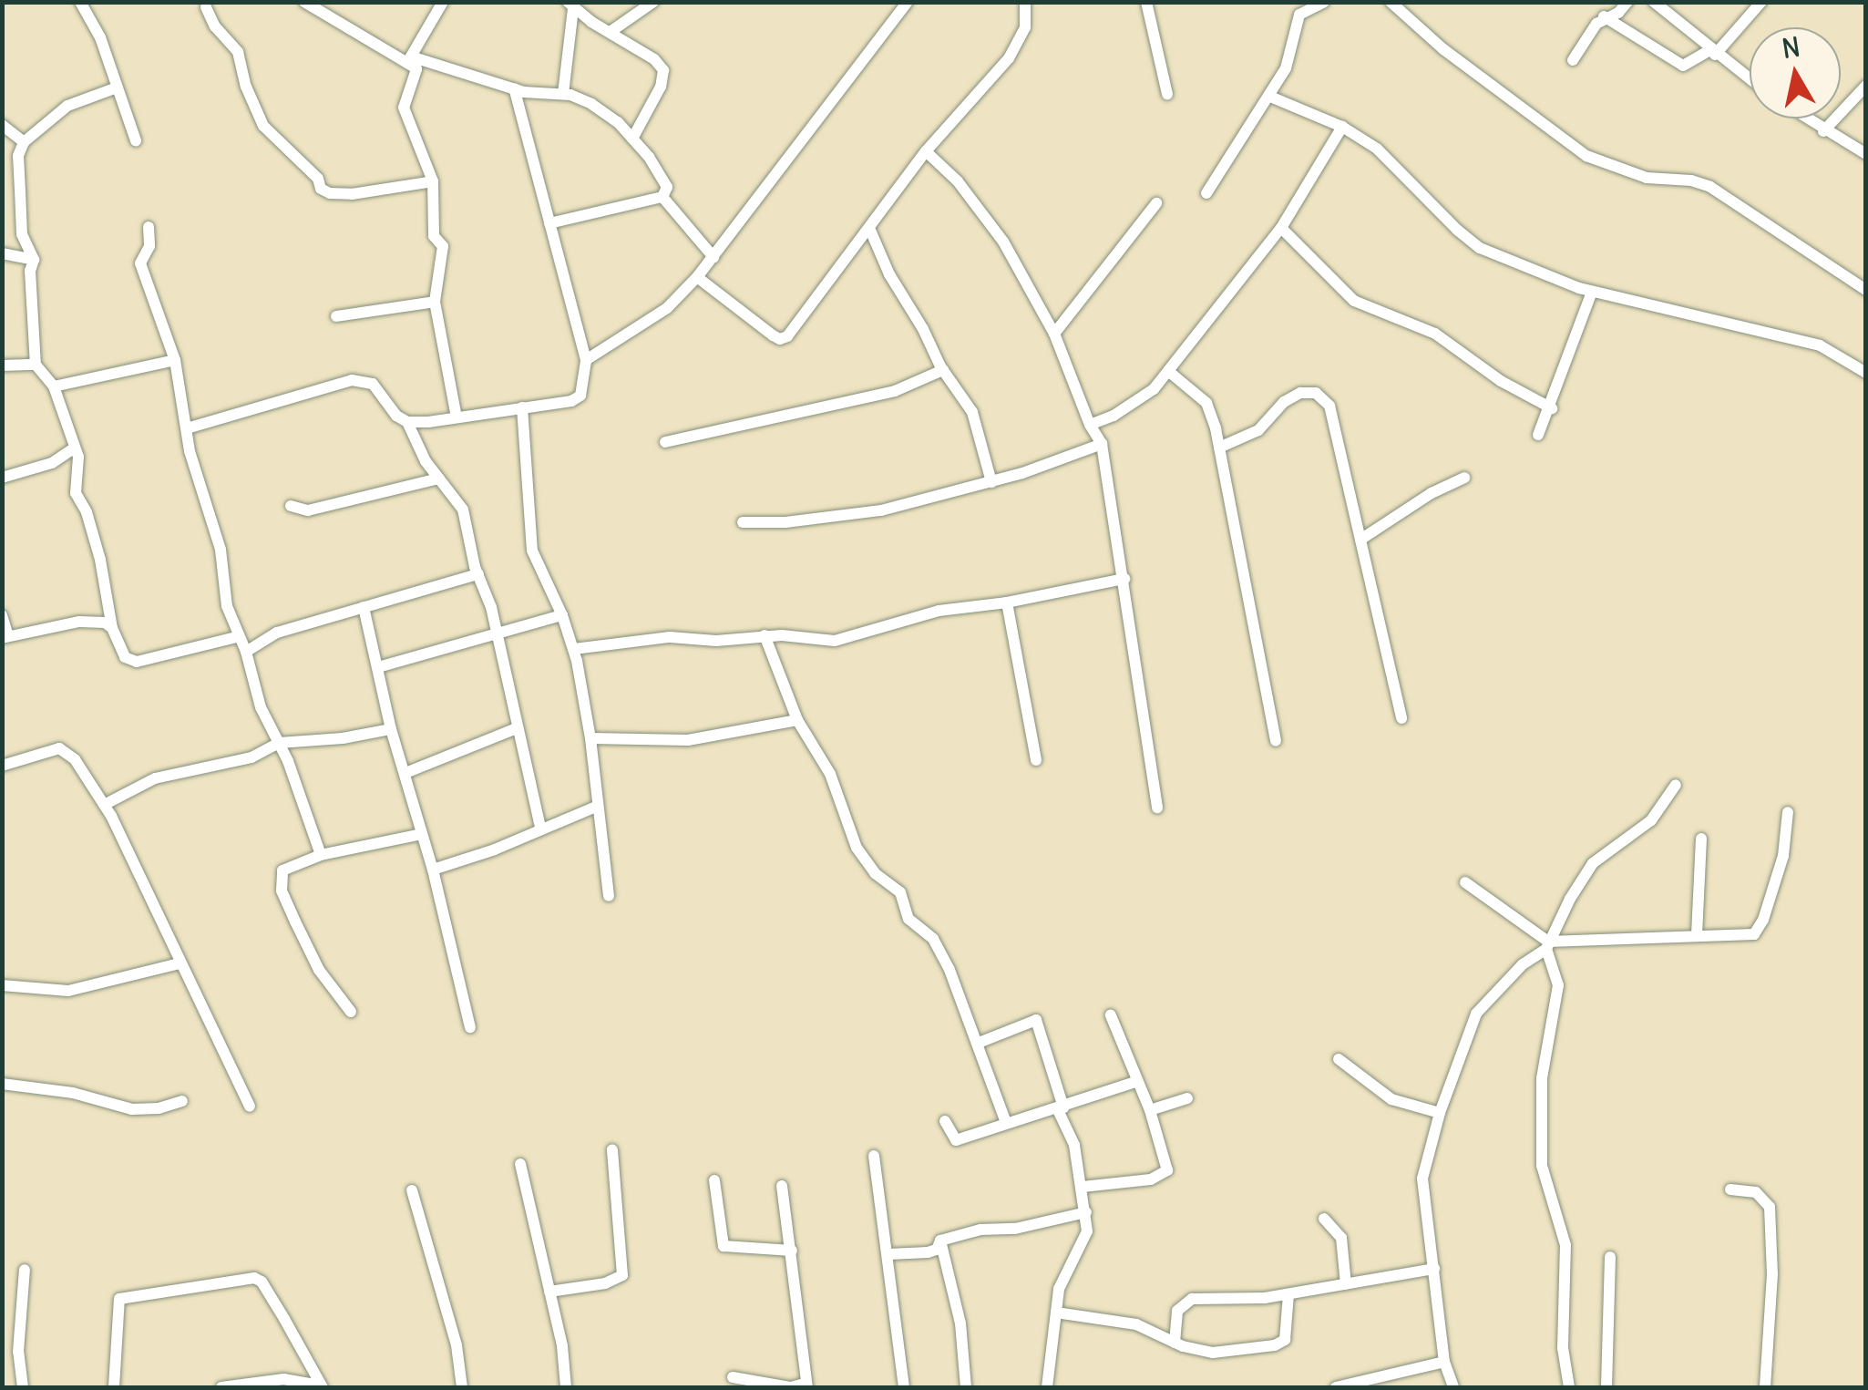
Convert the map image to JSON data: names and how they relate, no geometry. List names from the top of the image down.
{
  "north": "top"
}
